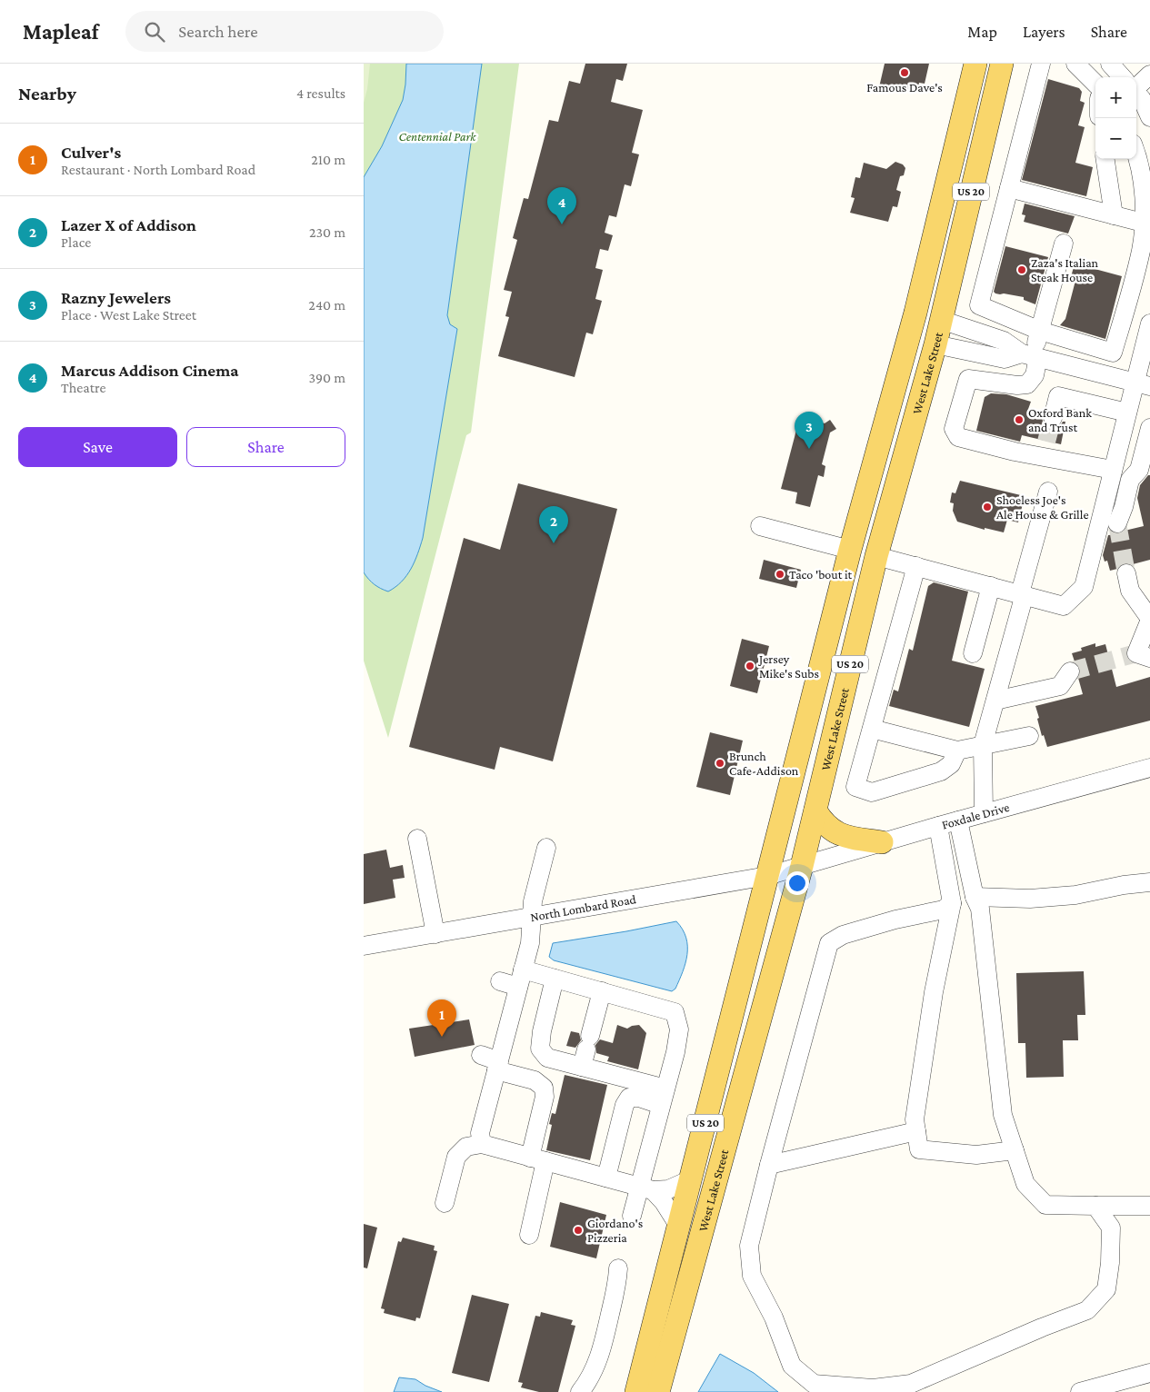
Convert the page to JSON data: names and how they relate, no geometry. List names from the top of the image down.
{
  "streets": {
    "main road": ["US 20", "West Lake Street"],
    "street": ["Foxdale Drive", "North Lombard Road"]
  },
  "crossings": [
    ["West Lake Street", "Foxdale Drive"],
    ["West Lake Street", "North Lombard Road"],
    ["Foxdale Drive", "North Lombard Road"]
  ],
  "parks": ["Centennial Park"],
  "places": [
    "Famous Dave's",
    "Zaza's Italian Steak House",
    "Oxford Bank and Trust",
    "Shoeless Joe's Ale House & Grille",
    "Taco 'bout it",
    "Jersey Mike's Subs",
    "Brunch Cafe-Addison",
    "Giordano's Pizzeria"
  ],
  "page": {
    "header": "Mapleaf",
    "search": "Search here",
    "nav": ["Map", "Layers", "Share"],
    "heading": ["Nearby", "4 results"],
    "map_buttons": ["+", "−"],
    "list": [
      {
        "mark": "1",
        "name": "Culver's",
        "note": "Restaurant · North Lombard Road",
        "value": "210 m"
      },
      {
        "mark": "2",
        "name": "Lazer X of Addison",
        "note": "Place",
        "value": "230 m"
      },
      {
        "mark": "3",
        "name": "Razny Jewelers",
        "note": "Place · West Lake Street",
        "value": "240 m"
      },
      {
        "mark": "4",
        "name": "Marcus Addison Cinema",
        "note": "Theatre",
        "value": "390 m"
      }
    ],
    "pins": [
      "4",
      "3",
      "2",
      "1"
    ],
    "buttons": ["Save", "Share"]
  }
}
